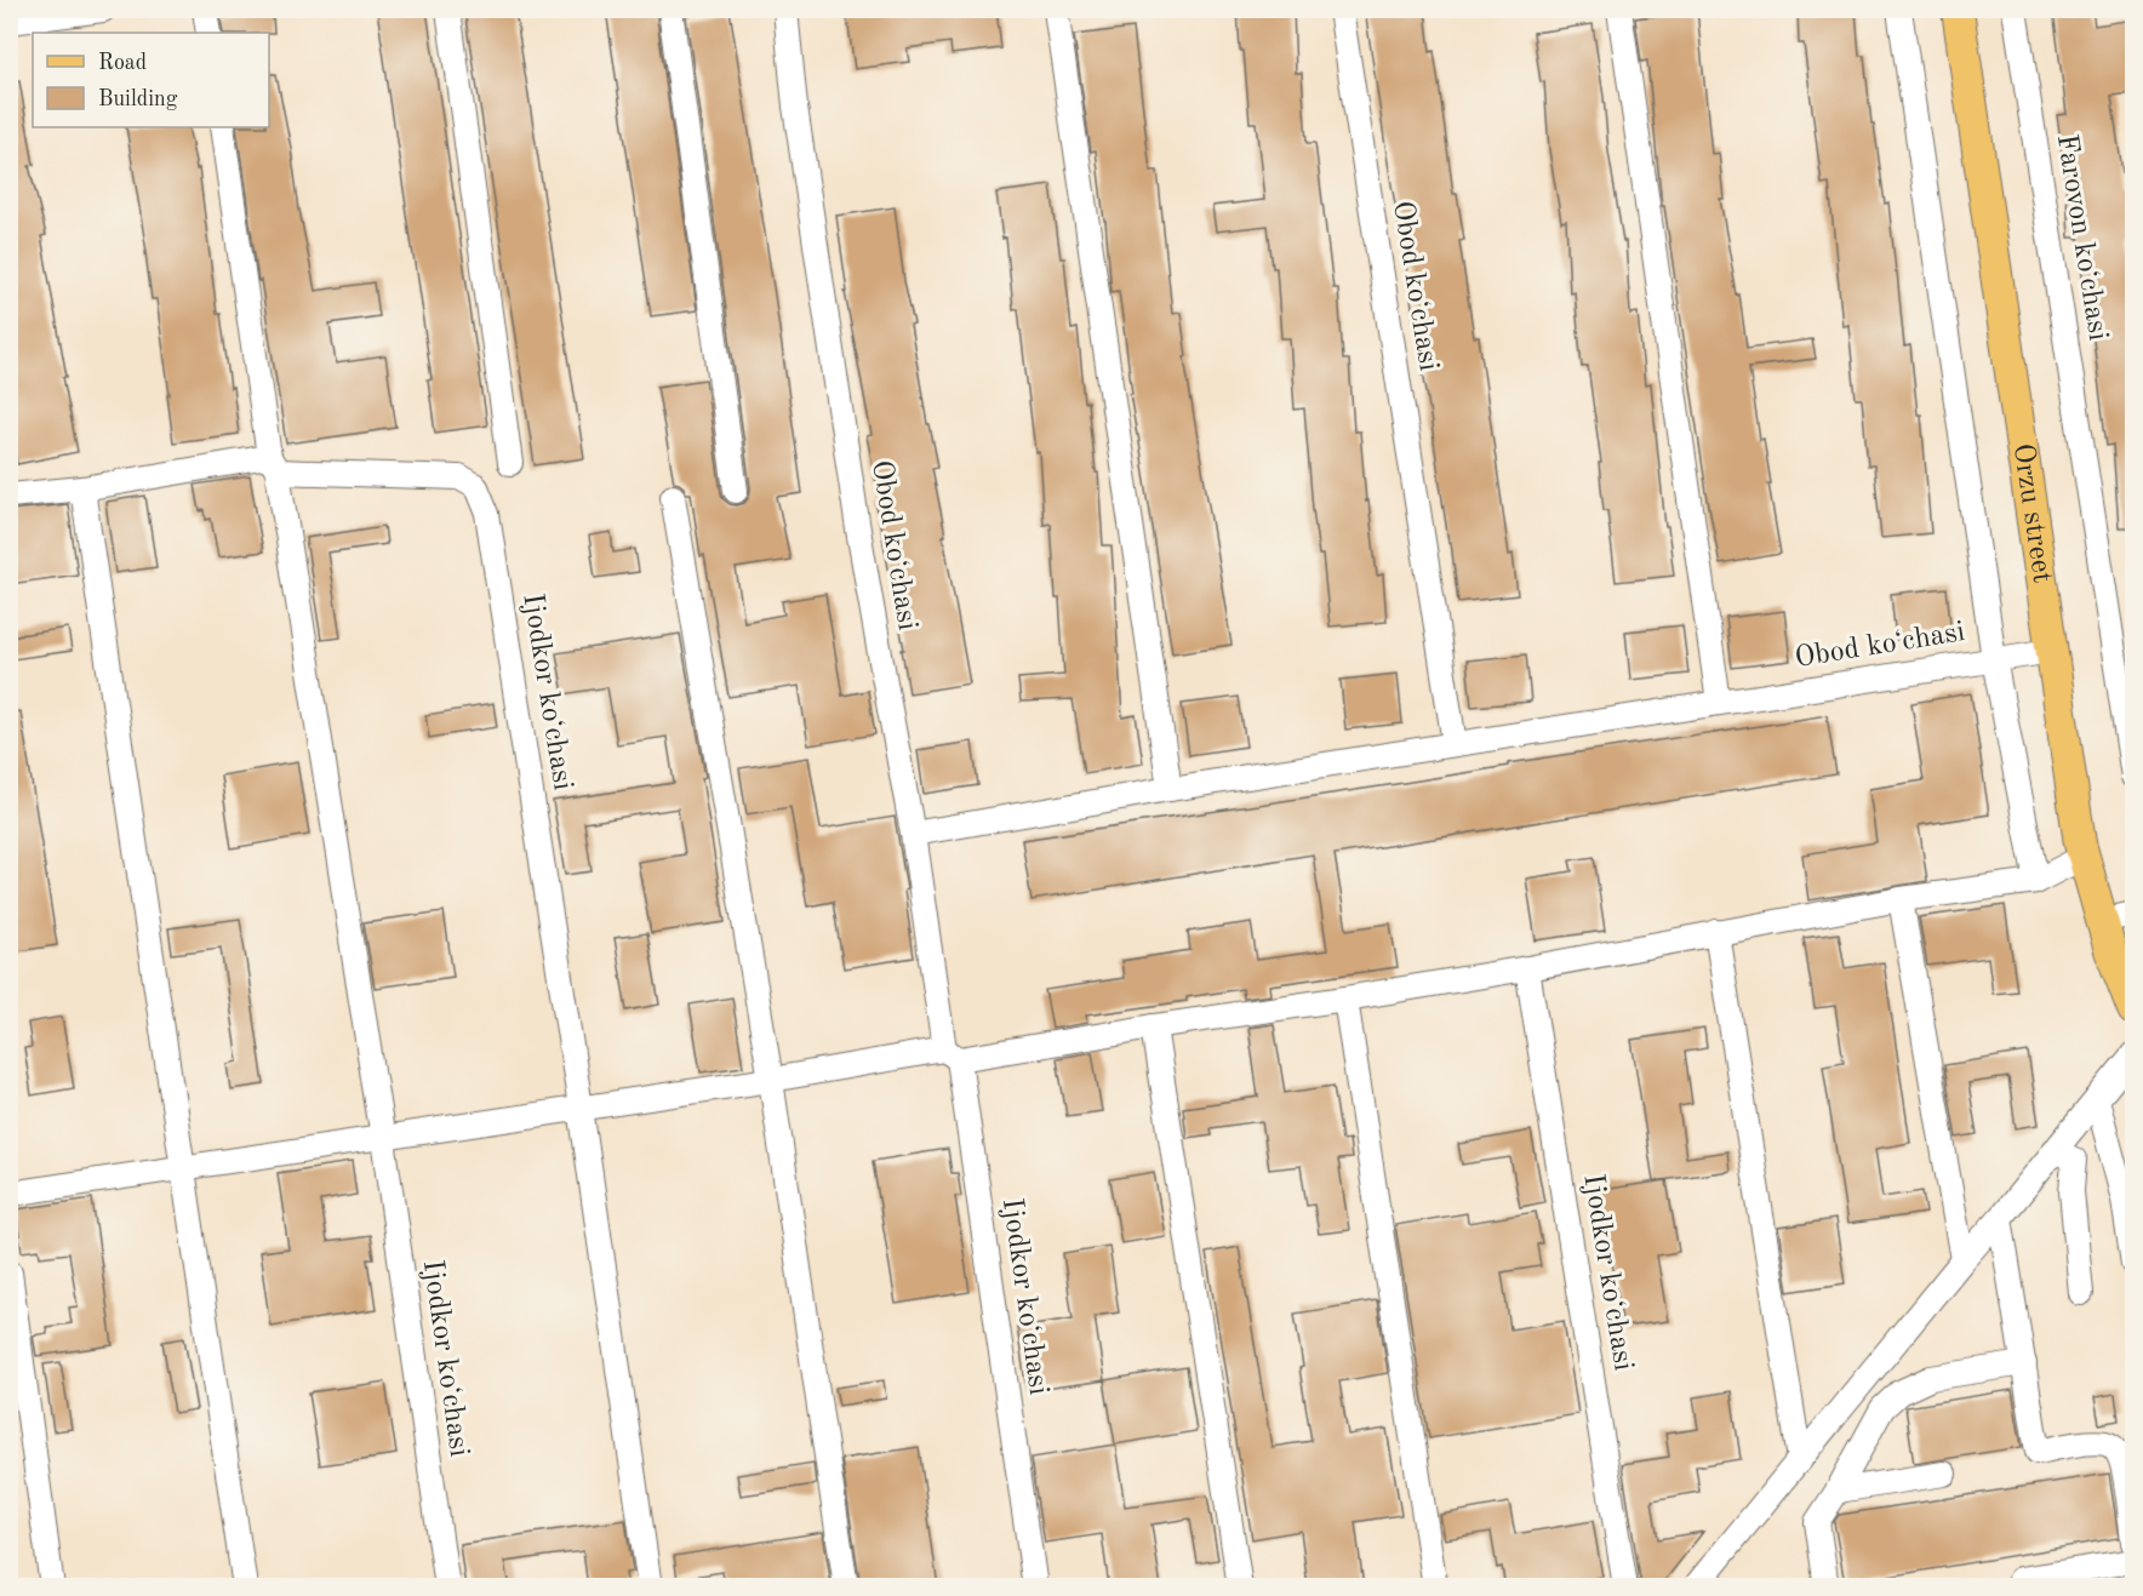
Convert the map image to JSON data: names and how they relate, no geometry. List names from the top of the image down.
{
  "streets": {
    "main road": ["Orzu street"],
    "street": ["Farovon koʻchasi", "Obod koʻchasi", "Ijodkor koʻchasi"]
  },
  "crossings": [
    ["Obod koʻchasi", "Orzu street"],
    ["Obod koʻchasi", "Ijodkor koʻchasi"]
  ],
  "legend": ["Road", "Building"]
}
